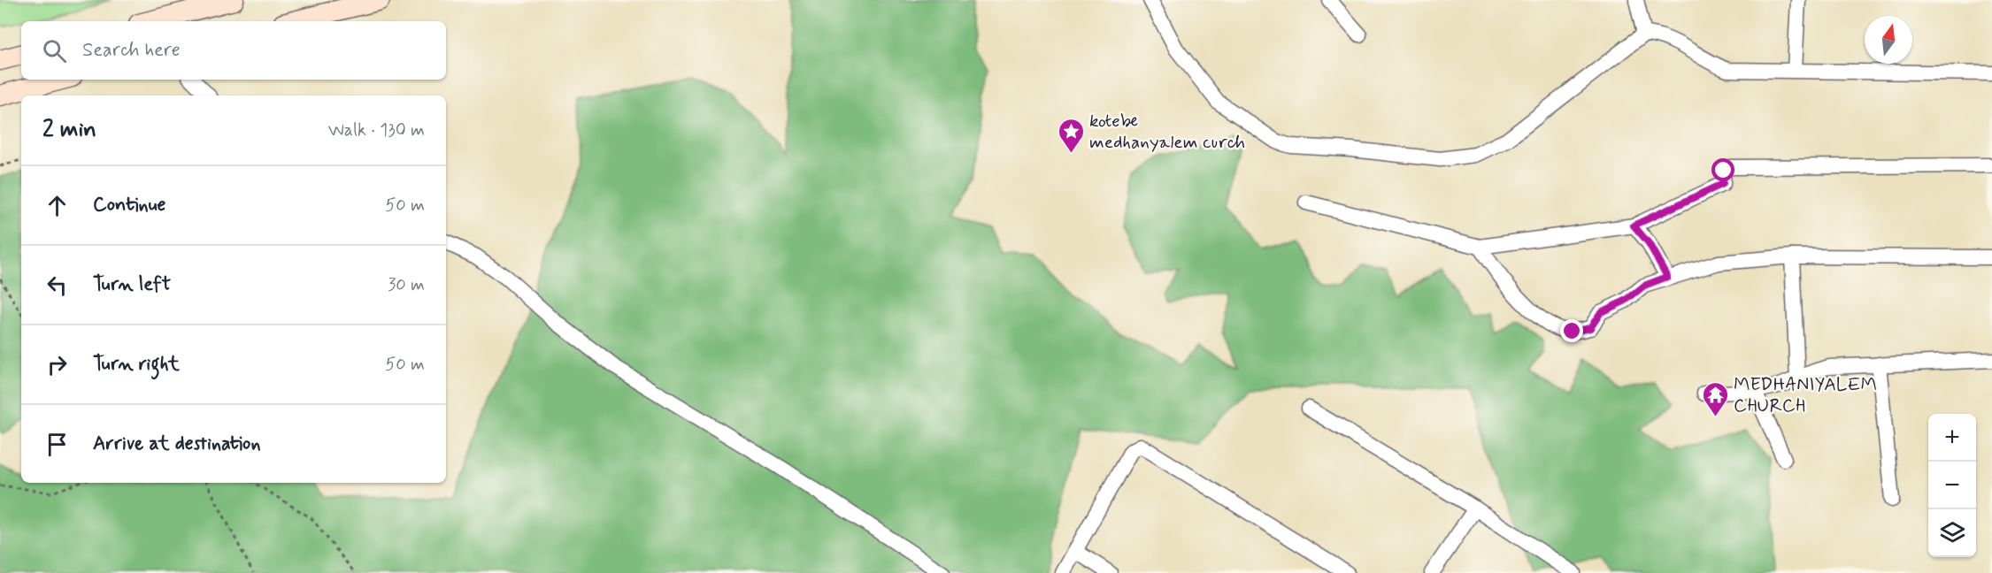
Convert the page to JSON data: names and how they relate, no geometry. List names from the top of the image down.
{
  "places": {
    "place": ["kotebe medhanyalem curch"],
    "temple": ["MEDHANIYALEM CHURCH"]
  },
  "north": "top",
  "page": {
    "search": "Search here",
    "heading": ["2 min", "Walk · 130 m"],
    "list": [
      ["Continue", "50 m"],
      ["Turn left", "30 m"],
      ["Turn right", "50 m"],
      "Arrive at destination"
    ],
    "map_buttons": ["+", "−"]
  }
}
